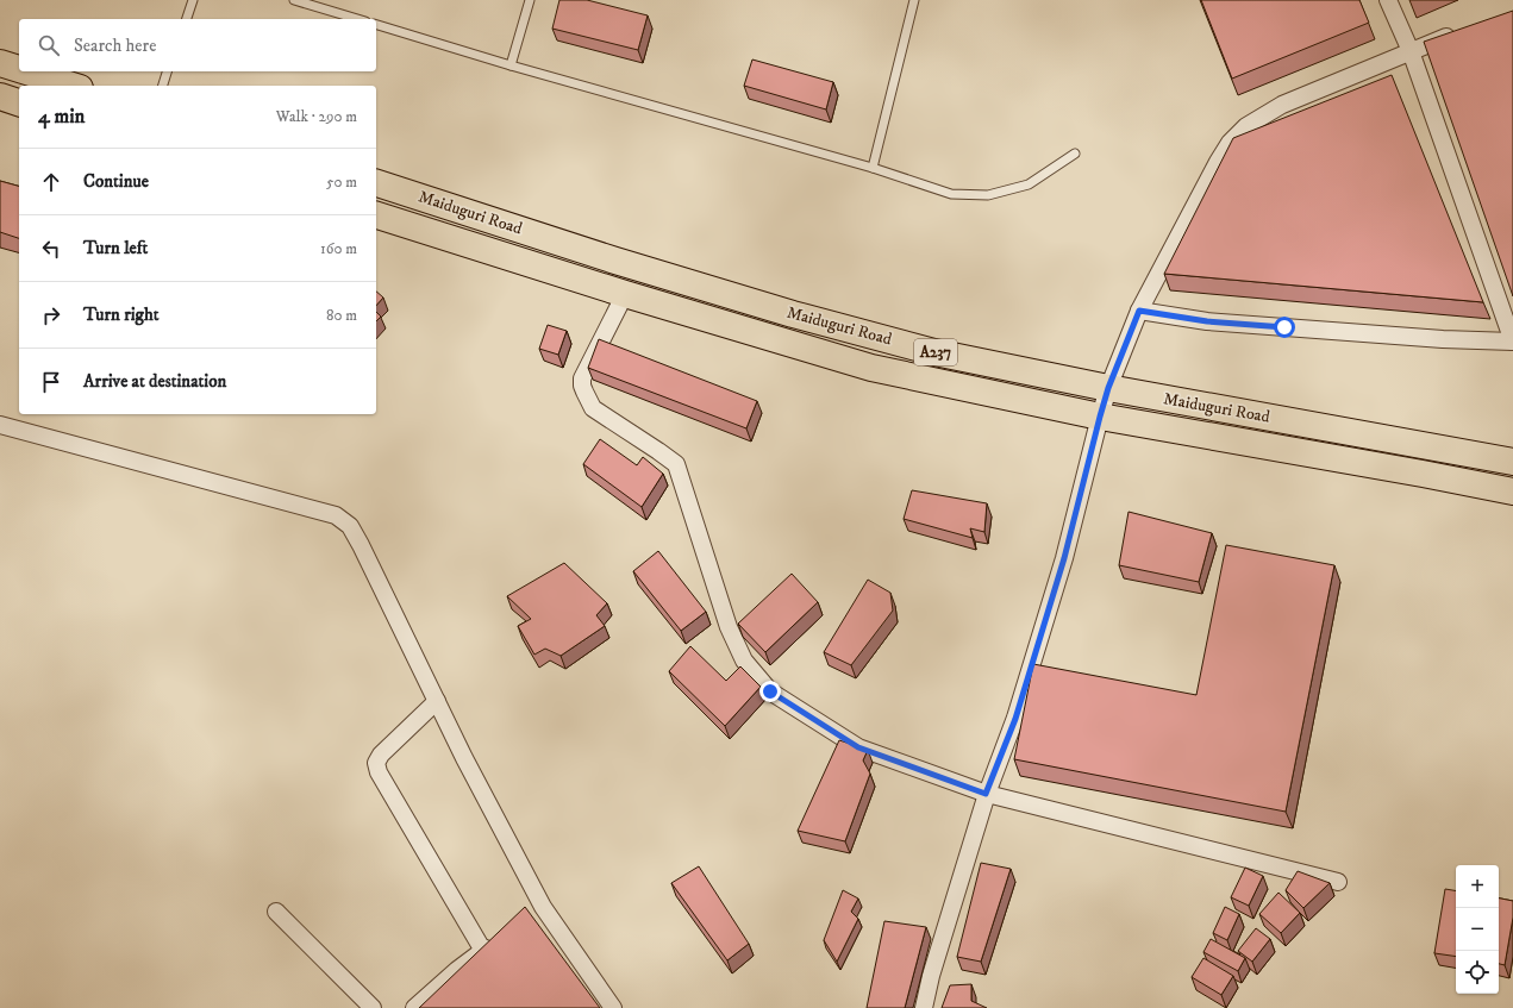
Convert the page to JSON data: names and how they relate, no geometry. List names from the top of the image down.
{
  "streets": {
    "highway": ["Maiduguri Road", "A237"]
  },
  "page": {
    "search": "Search here",
    "heading": ["4 min", "Walk · 290 m"],
    "list": [
      ["Continue", "50 m"],
      ["Turn left", "160 m"],
      ["Turn right", "80 m"],
      "Arrive at destination"
    ],
    "map_buttons": ["+", "−"]
  }
}
